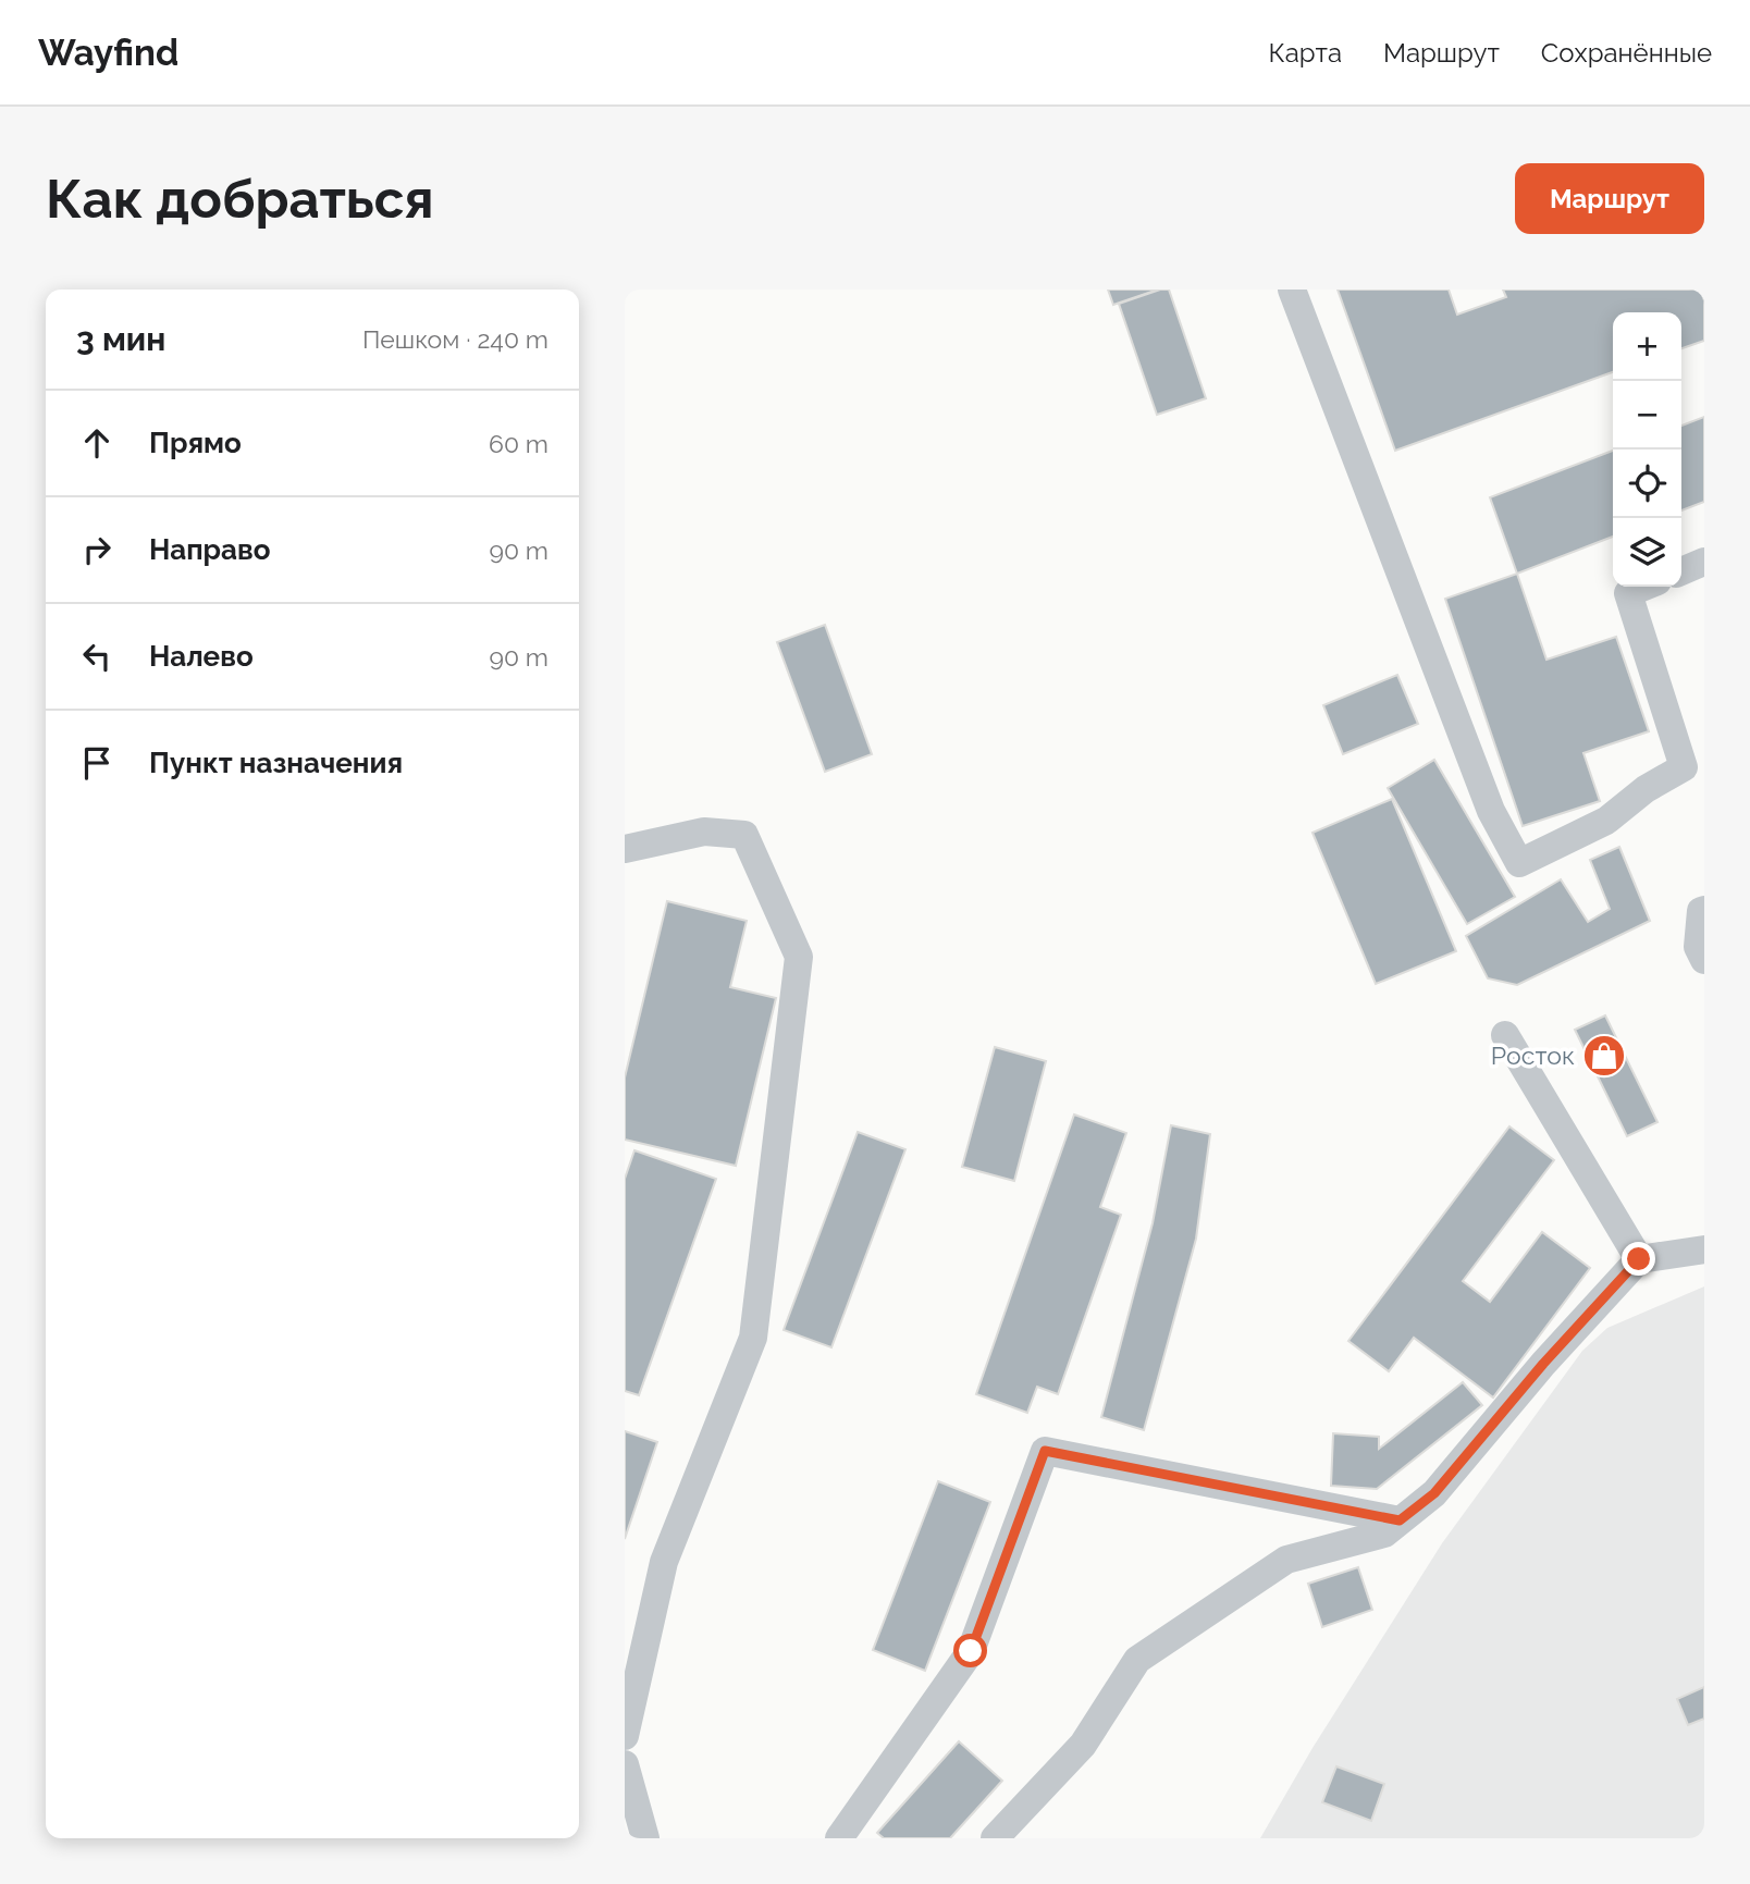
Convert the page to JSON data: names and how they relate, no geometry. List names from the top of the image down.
{
  "places": {
    "shop": ["Росток"]
  },
  "page": {
    "header": "Wayfind",
    "nav": ["Карта", "Маршрут", "Сохранённые"],
    "buttons": "Маршрут",
    "title": "Как добраться",
    "heading": ["3 мин", "Пешком · 240 m"],
    "map_buttons": ["+", "−"],
    "list": [
      ["Прямо", "60 m"],
      ["Направо", "90 m"],
      ["Налево", "90 m"],
      "Пункт назначения"
    ]
  }
}
